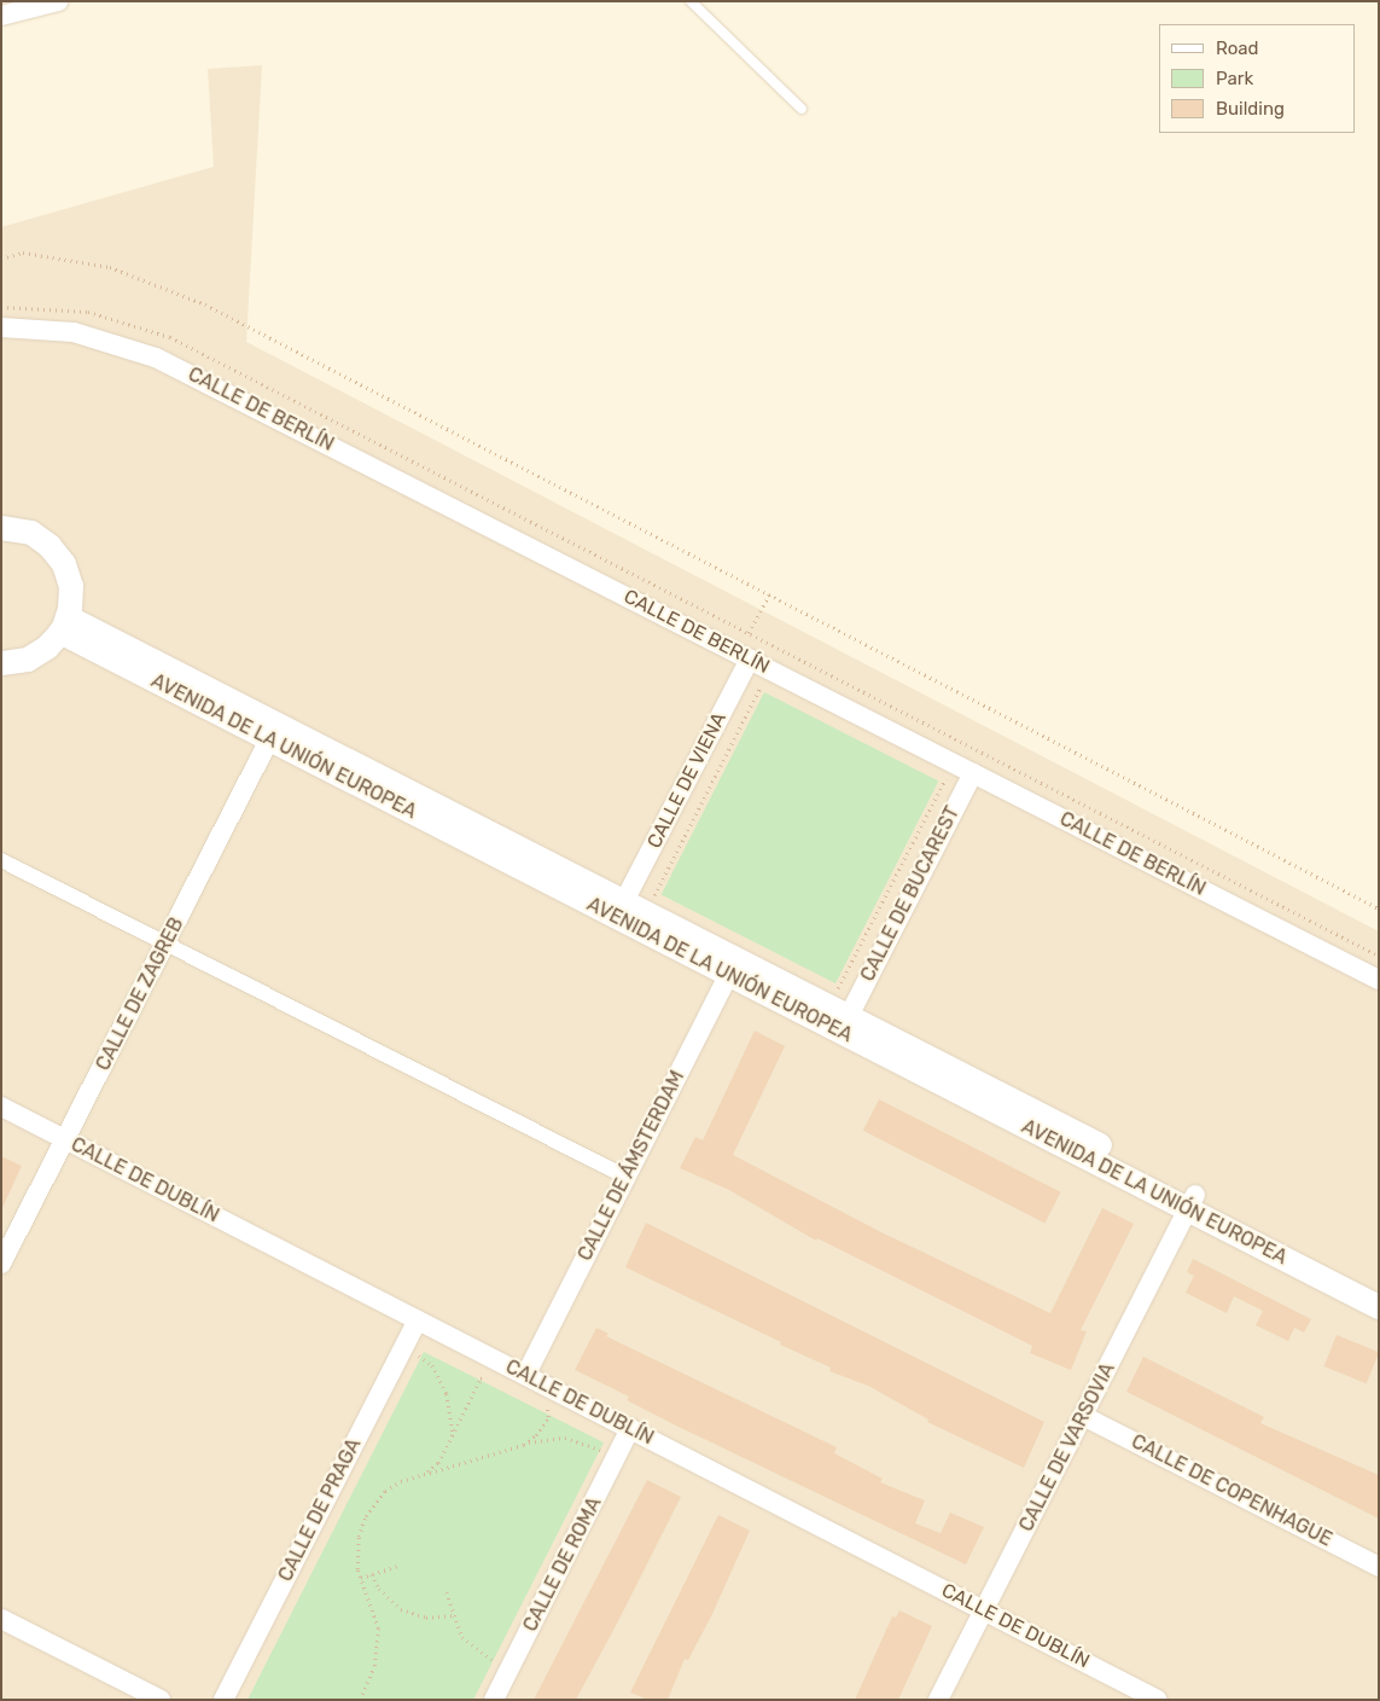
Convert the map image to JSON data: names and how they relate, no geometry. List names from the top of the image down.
{
  "streets": {
    "street": [
      "CALLE DE BERLÍN",
      "AVENIDA DE LA UNIÓN EUROPEA",
      "CALLE DE VIENA",
      "CALLE DE BUCAREST",
      "CALLE DE ZAGREB",
      "CALLE DE ÁMSTERDAM",
      "CALLE DE DUBLÍN",
      "CALLE DE VARSOVIA",
      "CALLE DE COPENHAGUE",
      "CALLE DE PRAGA",
      "CALLE DE ROMA"
    ]
  },
  "crossings": [
    ["CALLE DE BERLÍN", "CALLE DE VIENA"],
    ["CALLE DE BERLÍN", "CALLE DE BUCAREST"],
    ["AVENIDA DE LA UNIÓN EUROPEA", "CALLE DE VIENA"],
    ["AVENIDA DE LA UNIÓN EUROPEA", "CALLE DE BUCAREST"],
    ["AVENIDA DE LA UNIÓN EUROPEA", "CALLE DE ZAGREB"],
    ["AVENIDA DE LA UNIÓN EUROPEA", "CALLE DE ÁMSTERDAM"],
    ["AVENIDA DE LA UNIÓN EUROPEA", "CALLE DE VARSOVIA"],
    ["CALLE DE ZAGREB", "CALLE DE DUBLÍN"],
    ["CALLE DE ÁMSTERDAM", "CALLE DE DUBLÍN"],
    ["CALLE DE DUBLÍN", "CALLE DE VARSOVIA"],
    ["CALLE DE DUBLÍN", "CALLE DE PRAGA"],
    ["CALLE DE DUBLÍN", "CALLE DE ROMA"],
    ["CALLE DE VARSOVIA", "CALLE DE COPENHAGUE"]
  ],
  "legend": ["Road", "Park", "Building"]
}
